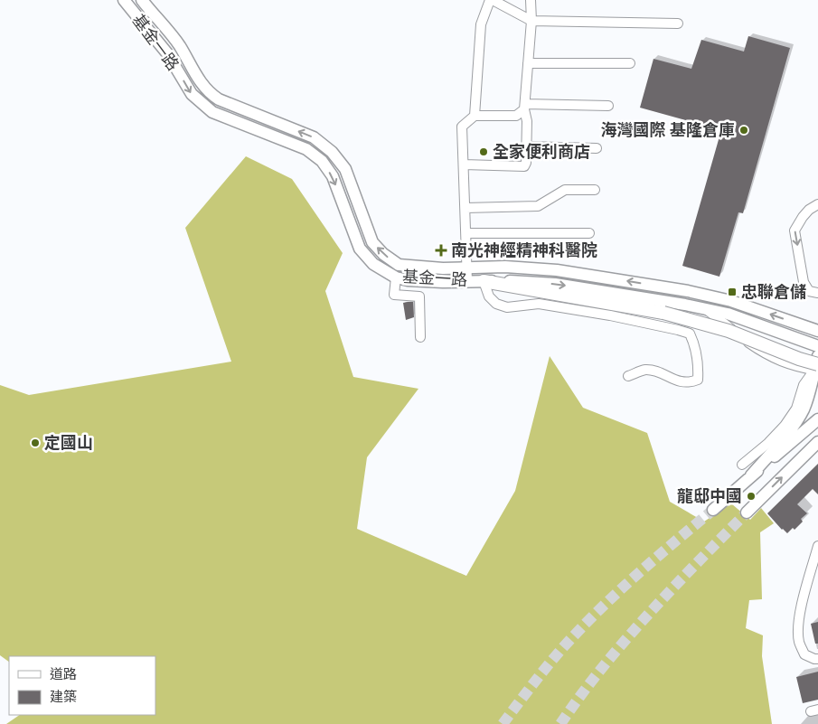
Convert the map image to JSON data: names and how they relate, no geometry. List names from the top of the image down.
{
  "streets": {
    "main road": ["基金一路"]
  },
  "places": {
    "other": [
      "海灣國際 基隆倉庫",
      "全家便利商店",
      "定國山",
      "龍邸中國"
    ],
    "health": ["南光神經精神科醫院"],
    "transit": ["忠聯倉儲"]
  },
  "legend": ["道路", "建築"]
}
